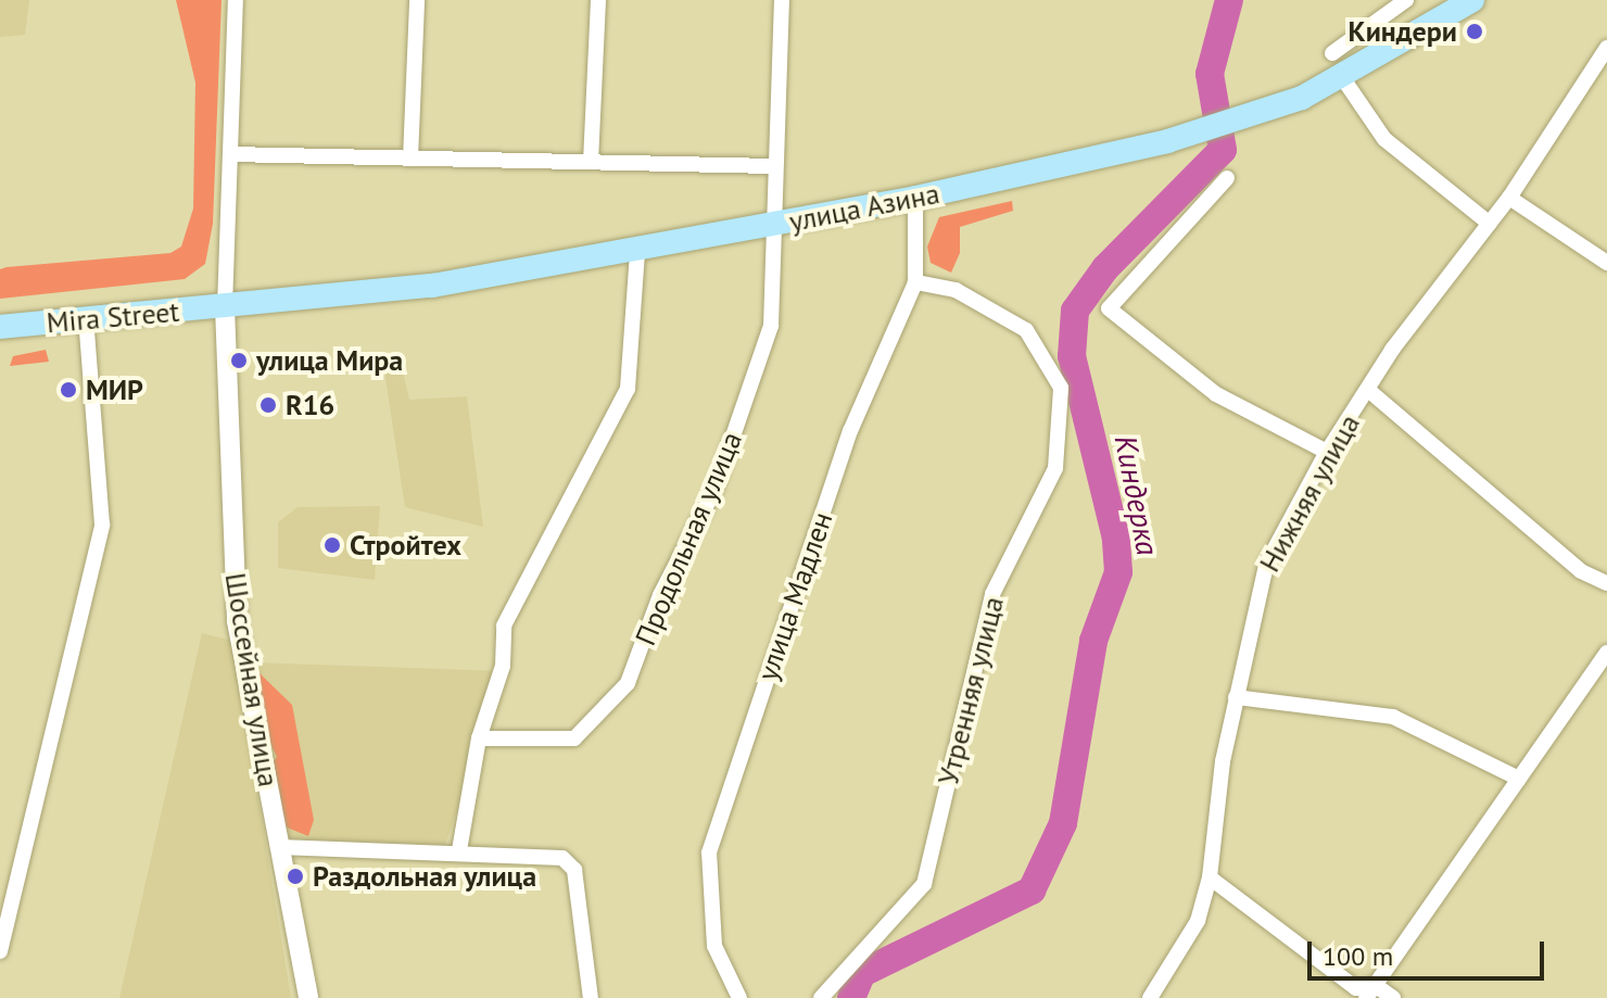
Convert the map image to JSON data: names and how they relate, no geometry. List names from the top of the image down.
{
  "streets": {
    "main road": ["улица Азина", "Mira Street"],
    "street": [
      "Нижняя улица",
      "Продольная улица",
      "улица Мадлен",
      "Шоссейная улица",
      "Утренняя улица"
    ]
  },
  "crossings": [
    ["улица Азина", "Mira Street"],
    ["улица Азина", "Продольная улица"],
    ["улица Азина", "улица Мадлен"],
    ["улица Азина", "Шоссейная улица"],
    ["Mira Street", "Шоссейная улица"],
    ["улица Мадлен", "Утренняя улица"]
  ],
  "water": ["Киндерка"],
  "places": [
    "Киндери",
    "улица Мира",
    "МИР",
    "R16",
    "Стройтех",
    "Раздольная улица"
  ],
  "scale_bar": "100 m"
}
